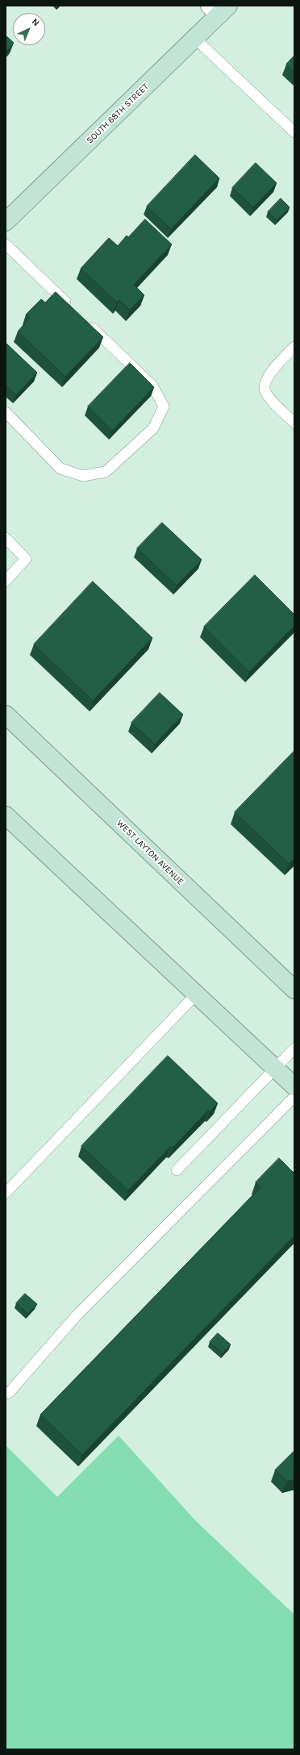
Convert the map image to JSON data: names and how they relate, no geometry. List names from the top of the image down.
{
  "streets": {
    "main road": ["SOUTH 68TH STREET", "WEST LAYTON AVENUE"]
  },
  "north": "top right"
}
